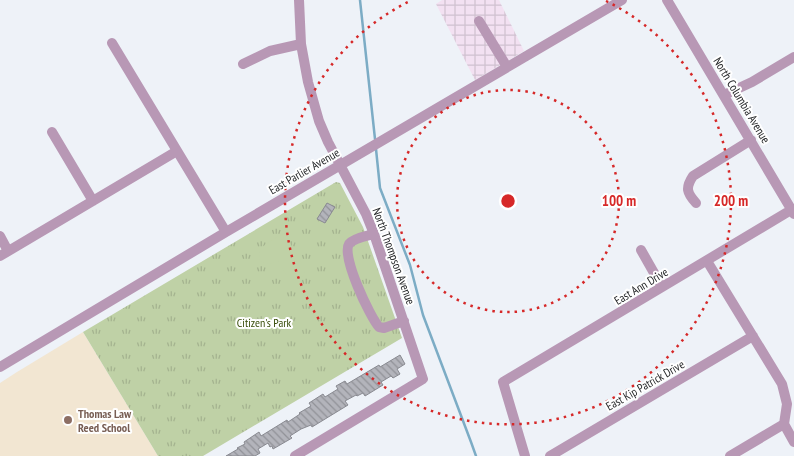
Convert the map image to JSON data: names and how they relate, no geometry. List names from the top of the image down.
{
  "streets": {
    "street": [
      "North Columbia Avenue",
      "East Parlier Avenue",
      "North Thompson Avenue",
      "East Ann Drive",
      "East Kip Patrick Drive"
    ]
  },
  "crossings": [
    ["North Columbia Avenue", "East Ann Drive"],
    ["East Parlier Avenue", "North Thompson Avenue"]
  ],
  "parks": ["Citizen's Park"],
  "places": ["Thomas Law Reed School"],
  "rings": ["100 m", "200 m"]
}
